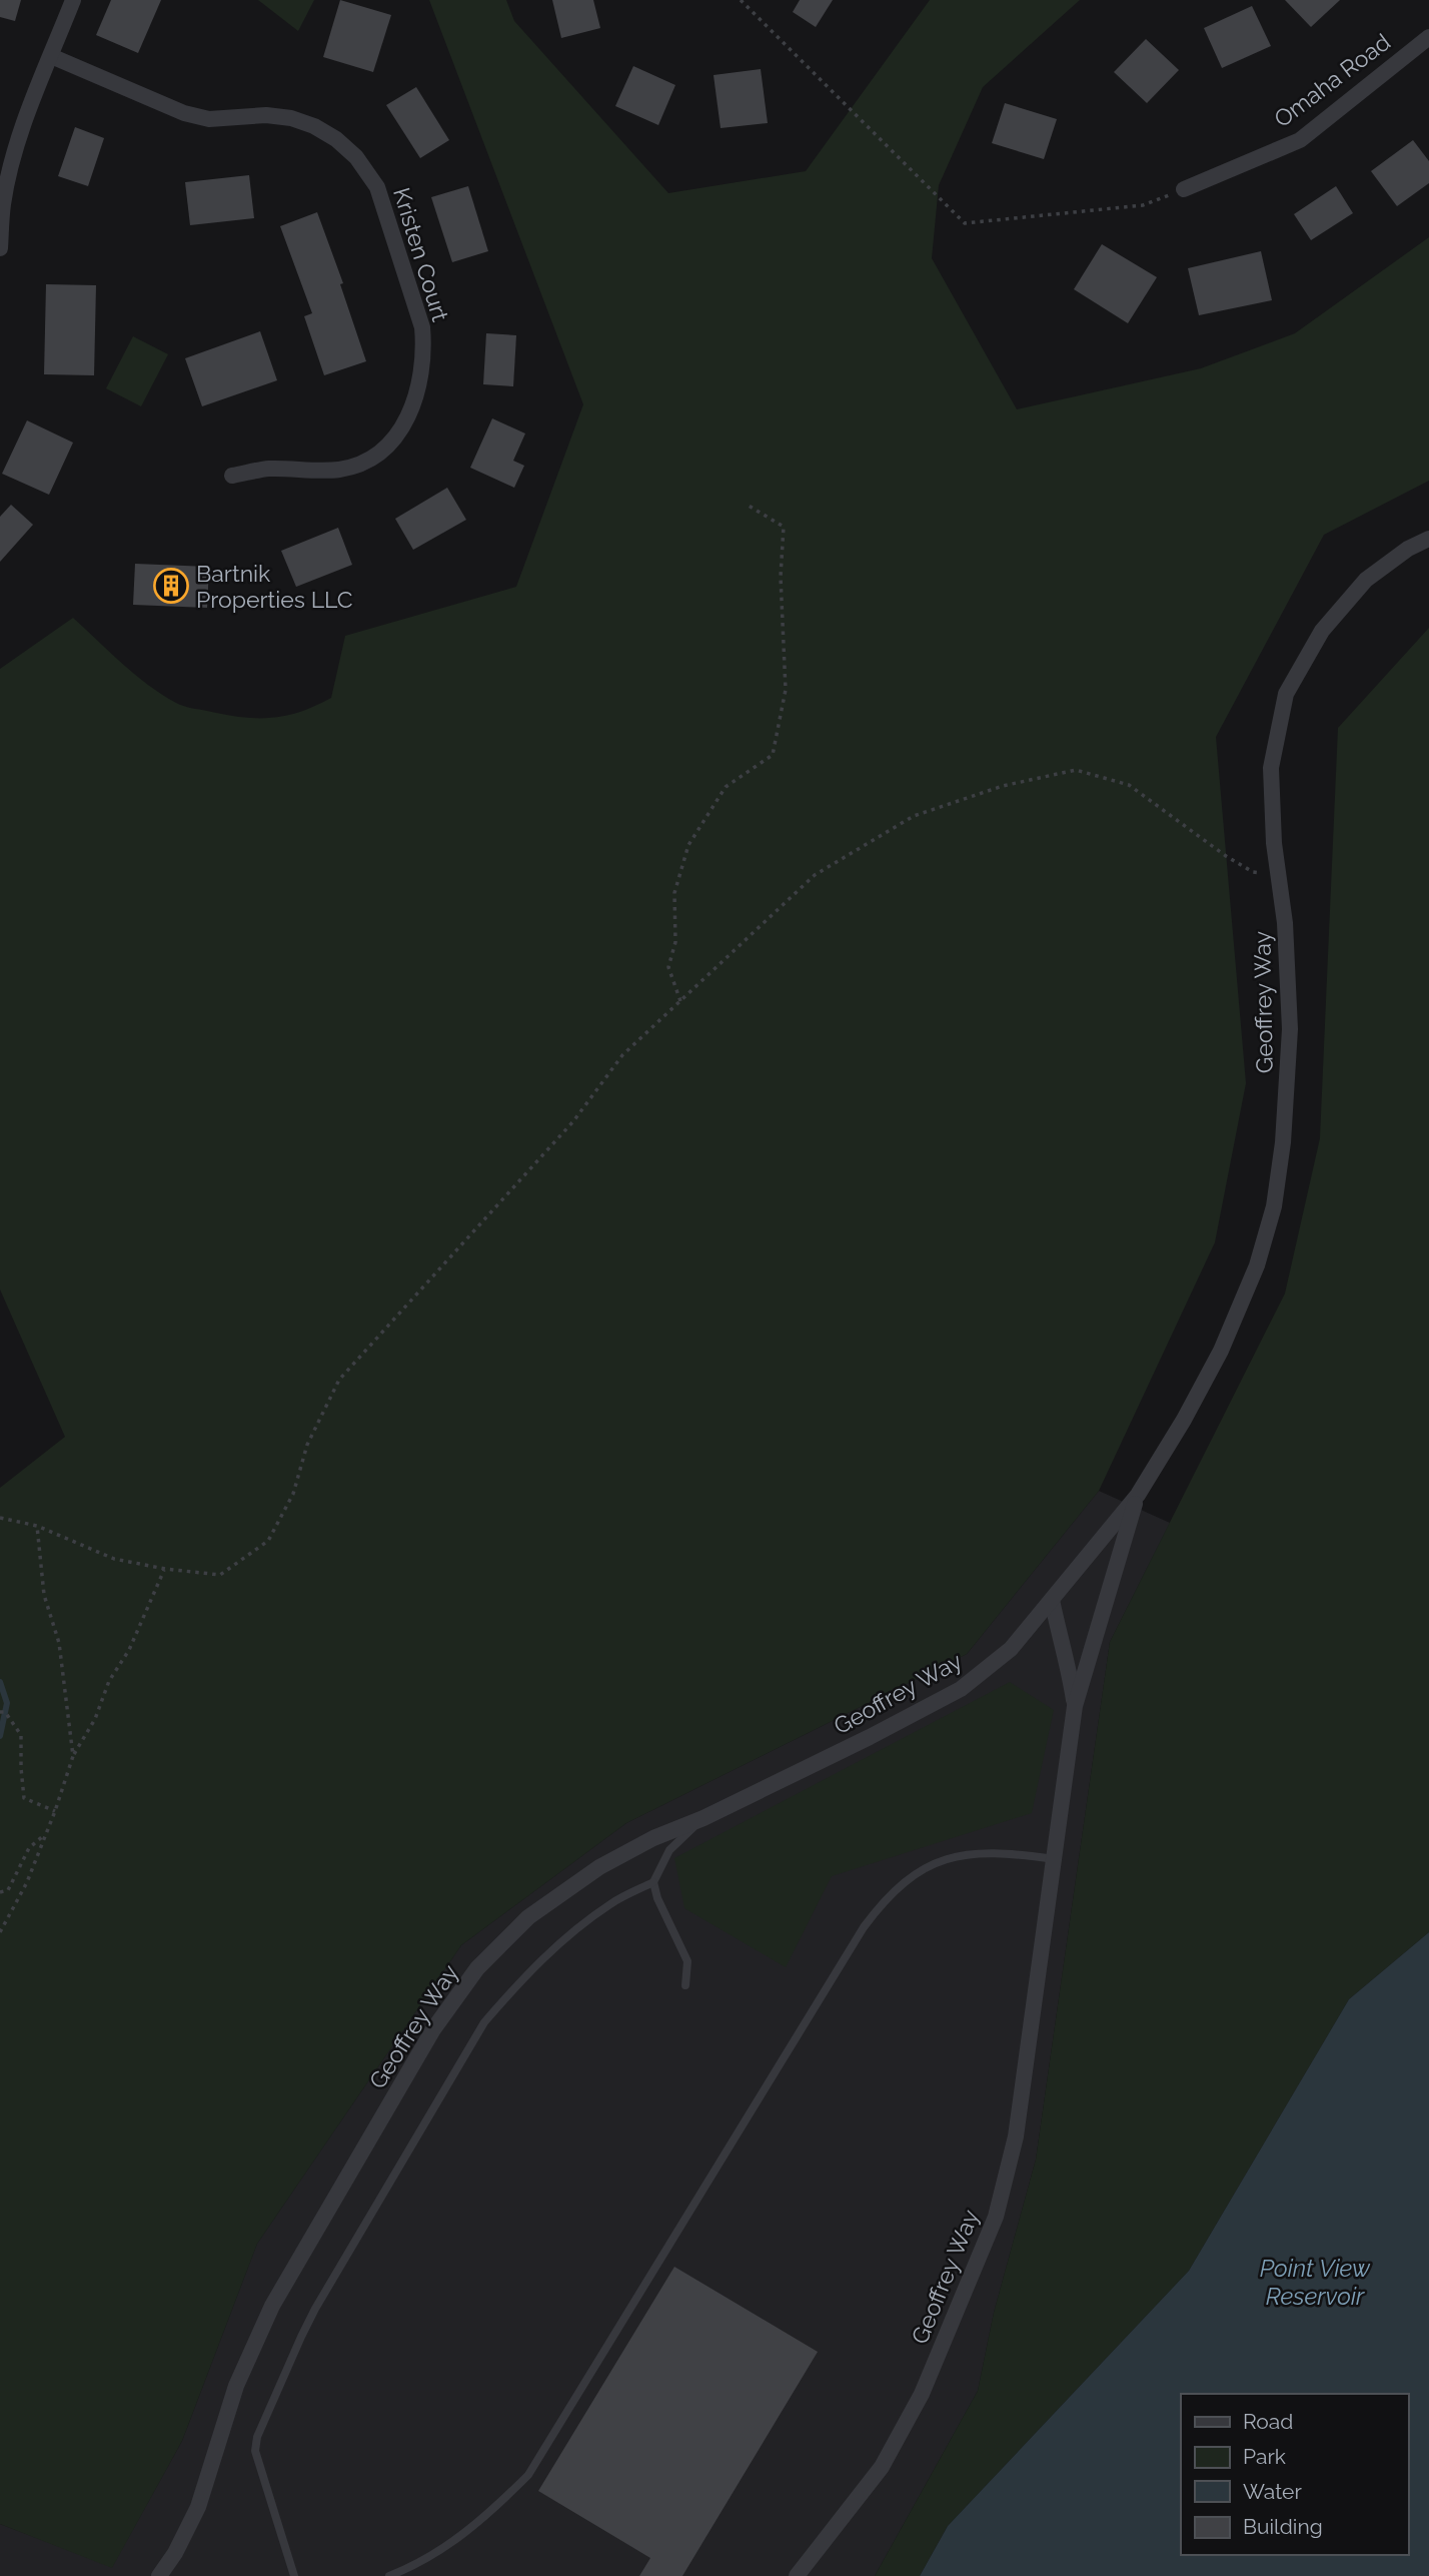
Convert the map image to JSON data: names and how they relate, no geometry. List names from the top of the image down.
{
  "streets": {
    "street": ["Omaha Road", "Kristen Court", "Geoffrey Way"]
  },
  "water": ["Point View Reservoir"],
  "places": {
    "building": ["Bartnik Properties LLC"]
  },
  "legend": [
    "Road",
    "Park",
    "Water",
    "Building"
  ]
}
